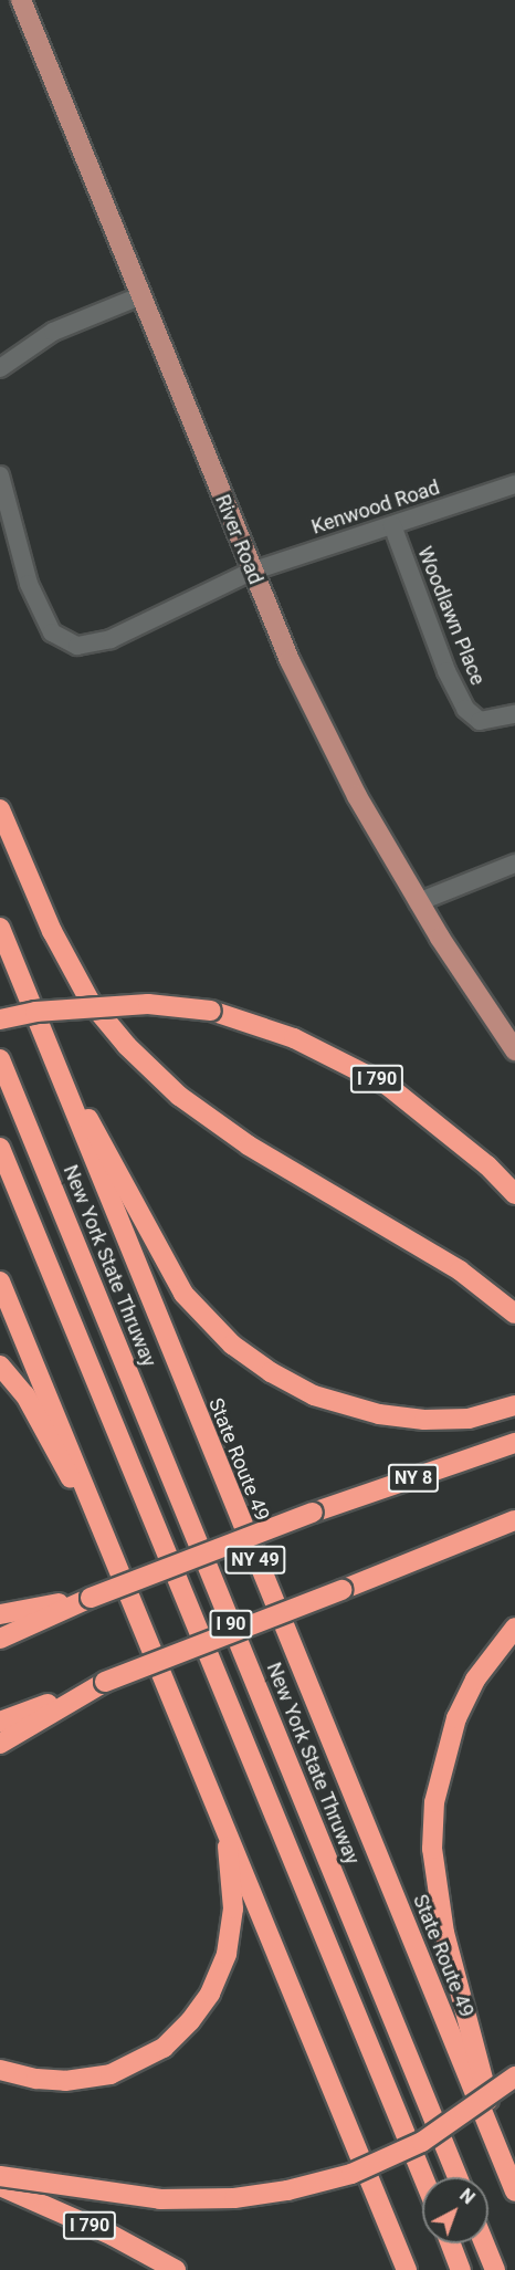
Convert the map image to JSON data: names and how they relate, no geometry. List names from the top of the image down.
{
  "streets": {
    "highway": [
      "I 790",
      "New York State Thruway",
      "State Route 49",
      "NY 8",
      "NY 49",
      "I 90"
    ],
    "main road": ["River Road"],
    "street": ["Kenwood Road", "Woodlawn Place"]
  },
  "crossings": [
    ["Kenwood Road", "River Road"],
    ["Kenwood Road", "Woodlawn Place"]
  ],
  "north": "top right"
}
